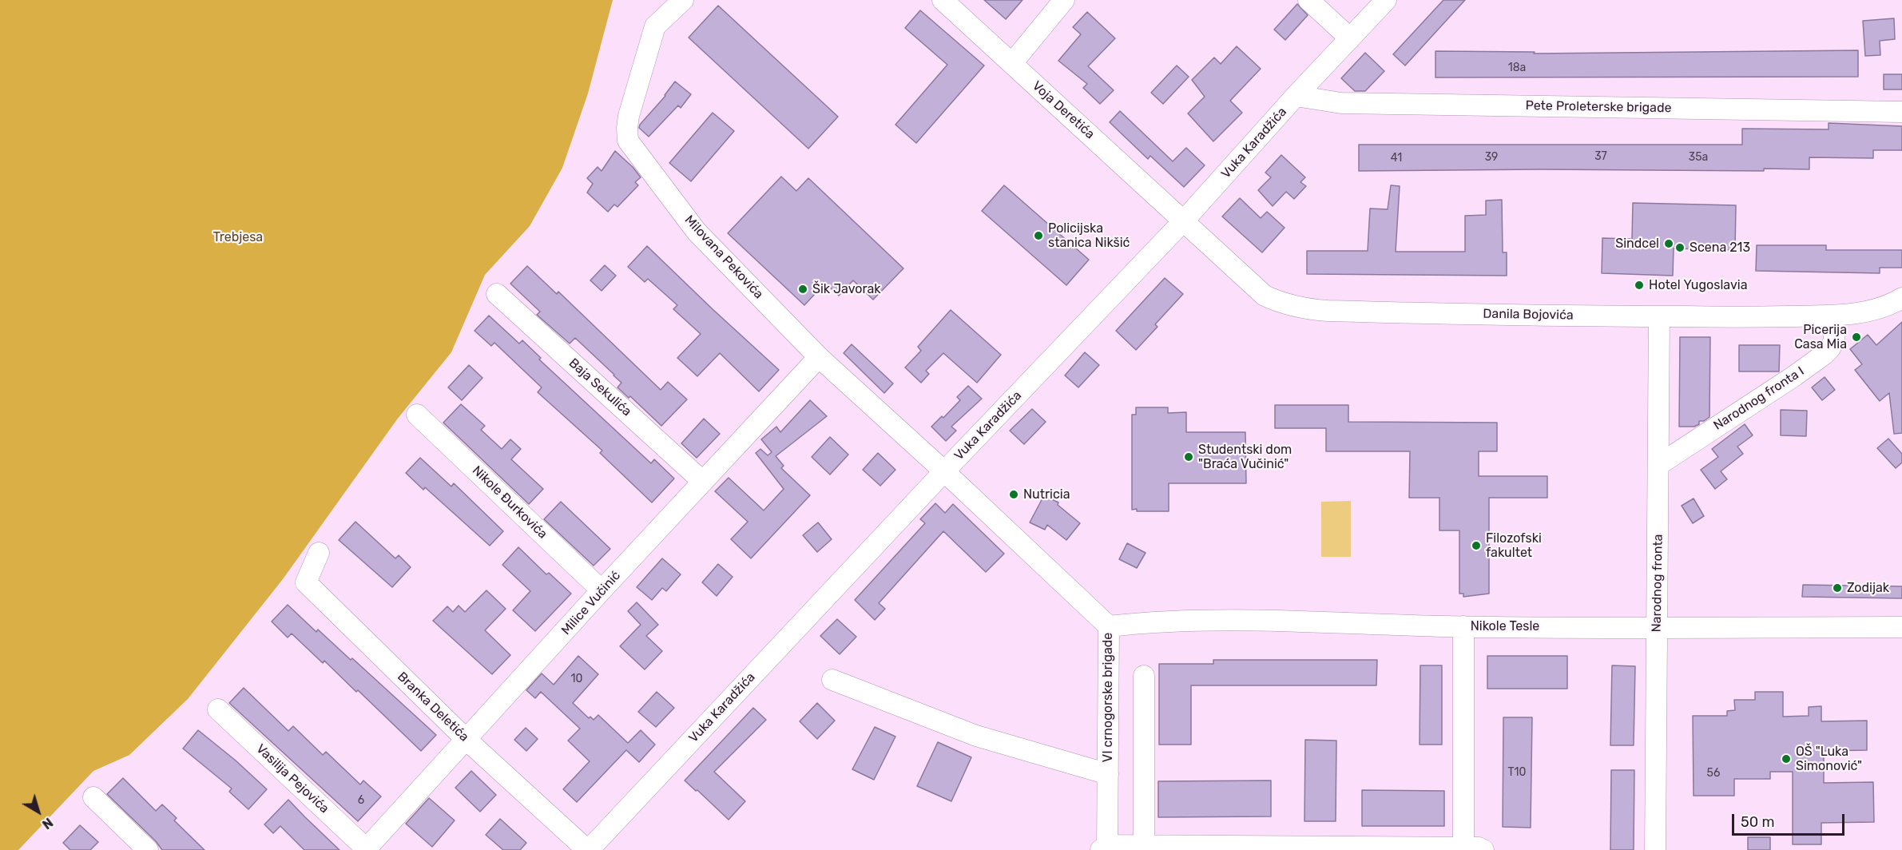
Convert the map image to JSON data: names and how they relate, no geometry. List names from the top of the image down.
{
  "streets": {
    "street": [
      "Pete Proleterske brigade",
      "Voja Deretića",
      "Vuka Karadžića",
      "Milovana Pekovića",
      "Danila Bojovića",
      "Baja Sekulića",
      "Narodnog fronta I",
      "Nikole Đurkovića",
      "Narodnog fronta",
      "Milice Vučinić",
      "Nikole Tesle",
      "VI crnogorske brigade",
      "Branka Deletića",
      "Vasilija Pejovića"
    ]
  },
  "crossings": [
    ["Pete Proleterske brigade", "Vuka Karadžića"],
    ["Voja Deretića", "Vuka Karadžića"],
    ["Voja Deretića", "Danila Bojovića"],
    ["Vuka Karadžića", "Milovana Pekovića"],
    ["Vuka Karadžića", "Danila Bojovića"],
    ["Vuka Karadžića", "VI crnogorske brigade"],
    ["Vuka Karadžića", "Branka Deletića"],
    ["Milovana Pekovića", "Milice Vučinić"],
    ["Milovana Pekovića", "VI crnogorske brigade"],
    ["Danila Bojovića", "Narodnog fronta I"],
    ["Danila Bojovića", "Narodnog fronta"],
    ["Baja Sekulića", "Milice Vučinić"],
    ["Narodnog fronta I", "Narodnog fronta"],
    ["Nikole Đurkovića", "Milice Vučinić"],
    ["Narodnog fronta", "Nikole Tesle"],
    ["Milice Vučinić", "Branka Deletića"],
    ["Milice Vučinić", "Vasilija Pejovića"],
    ["Nikole Tesle", "VI crnogorske brigade"]
  ],
  "parks": ["Trebjesa"],
  "places": [
    "Policijska stanica Nikšić",
    "Sindcel",
    "Scena 213",
    "Hotel Yugoslavia",
    "Šik Javorak",
    "Picerija Casa Mia",
    "Studentski dom \"Braća Vučinić\"",
    "Nutricia",
    "Filozofski fakultet",
    "Zodijak",
    "OŠ \"Luka Simonović\""
  ],
  "house_numbers": [
    "18a",
    "37",
    "39",
    "35a",
    "41",
    "10",
    "T10",
    "56",
    "6"
  ],
  "scale_bar": "50 m",
  "north": "bottom right"
}
